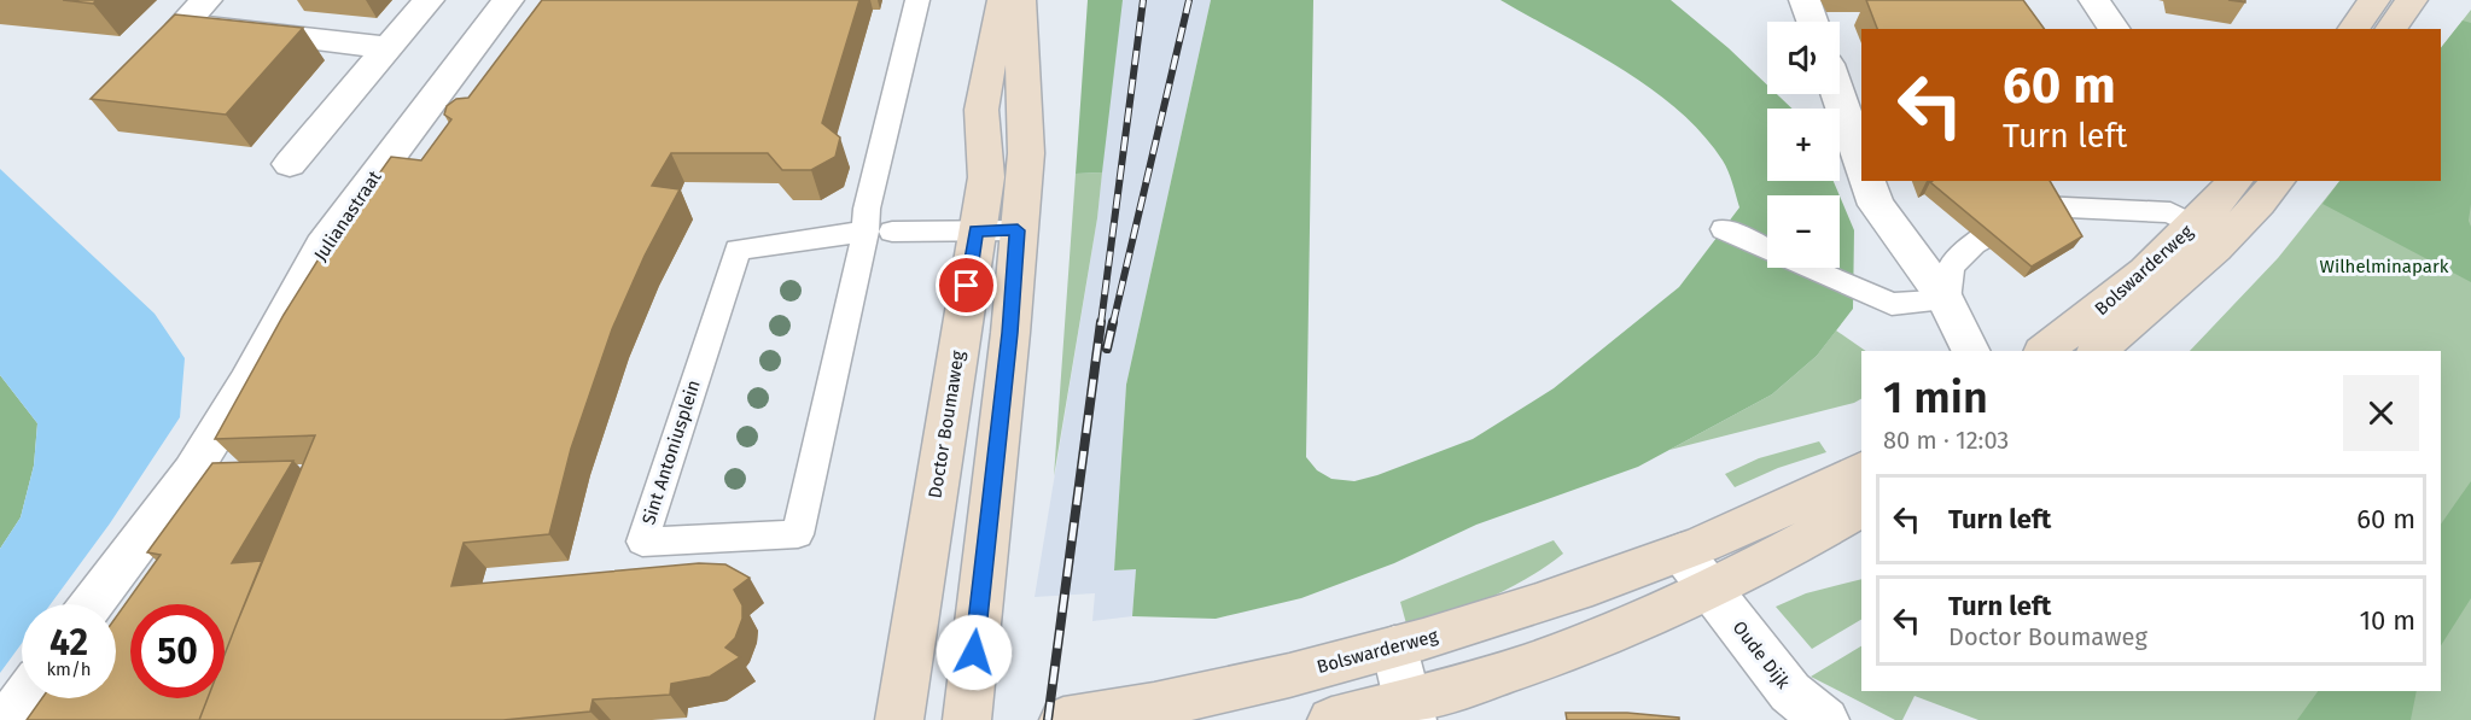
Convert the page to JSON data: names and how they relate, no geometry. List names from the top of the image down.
{
  "streets": {
    "main road": ["Bolswarderweg", "Doctor Boumaweg"],
    "street": ["Julianastraat", "Oude Dijk"],
    "lane": ["Sint Antoniusplein"]
  },
  "parks": ["Wilhelminapark"],
  "page": {
    "map_buttons": ["+", "−"],
    "turn": ["60 m", "Turn left"],
    "heading": ["1 min", "80 m · 12:03"],
    "list": [
      {
        "name": "Turn left",
        "value": "60 m"
      },
      {
        "name": "Turn left",
        "note": "Doctor Boumaweg",
        "value": "10 m"
      }
    ],
    "speed": "42 km/h",
    "limit": "50"
  }
}
